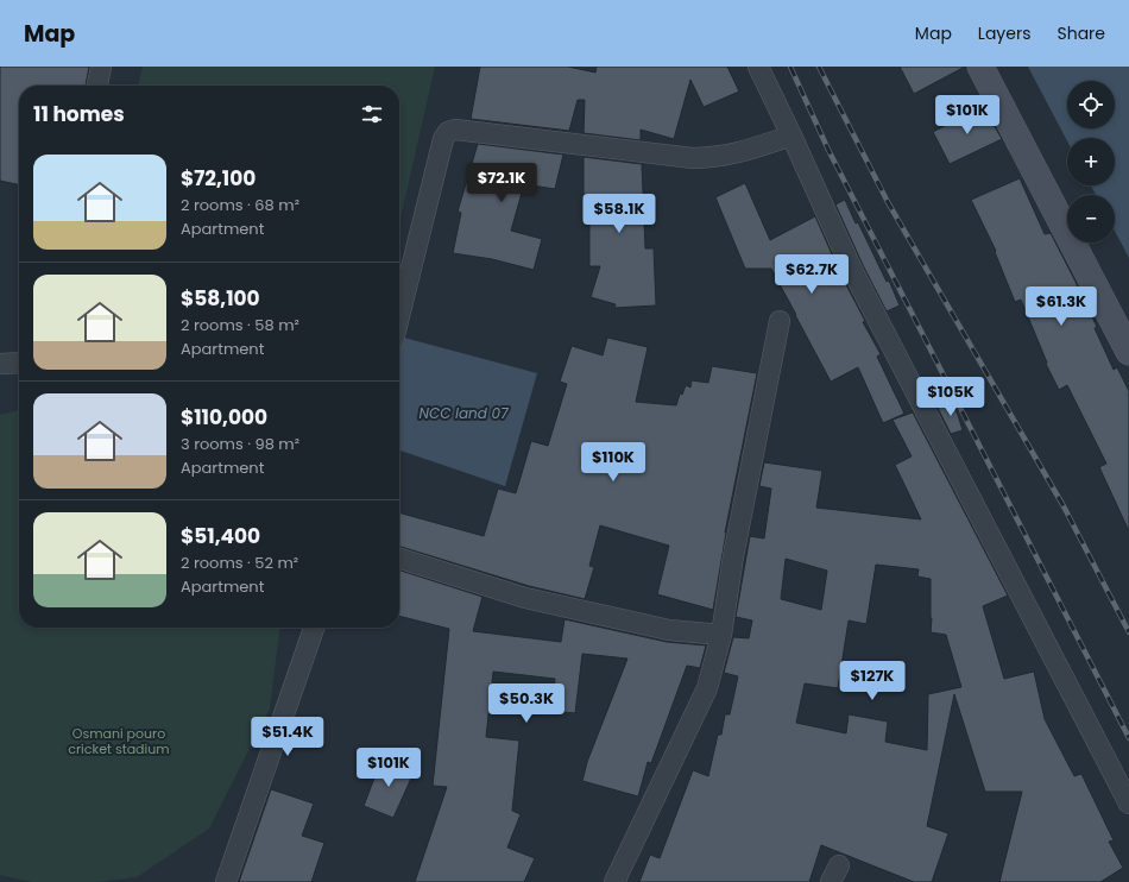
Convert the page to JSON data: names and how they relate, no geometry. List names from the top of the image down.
{
  "water": ["NCC land 07"],
  "parks": ["Osmani pouro cricket stadium"],
  "page": {
    "header": "Map",
    "nav": ["Map", "Layers", "Share"],
    "map_buttons": ["+", "−"],
    "heading": "11 homes",
    "price": [
      "$101K",
      "$72.1K",
      "$58.1K",
      "$62.7K",
      "$61.3K",
      "$105K",
      "$110K",
      "$127K",
      "$50.3K",
      "$51.4K",
      "$101K"
    ],
    "list": [
      {
        "name": "$72,100",
        "note": "2 rooms · 68 m² · Apartment"
      },
      {
        "name": "$58,100",
        "note": "2 rooms · 58 m² · Apartment"
      },
      {
        "name": "$110,000",
        "note": "3 rooms · 98 m² · Apartment"
      },
      {
        "name": "$51,400",
        "note": "2 rooms · 52 m² · Apartment"
      }
    ]
  }
}
